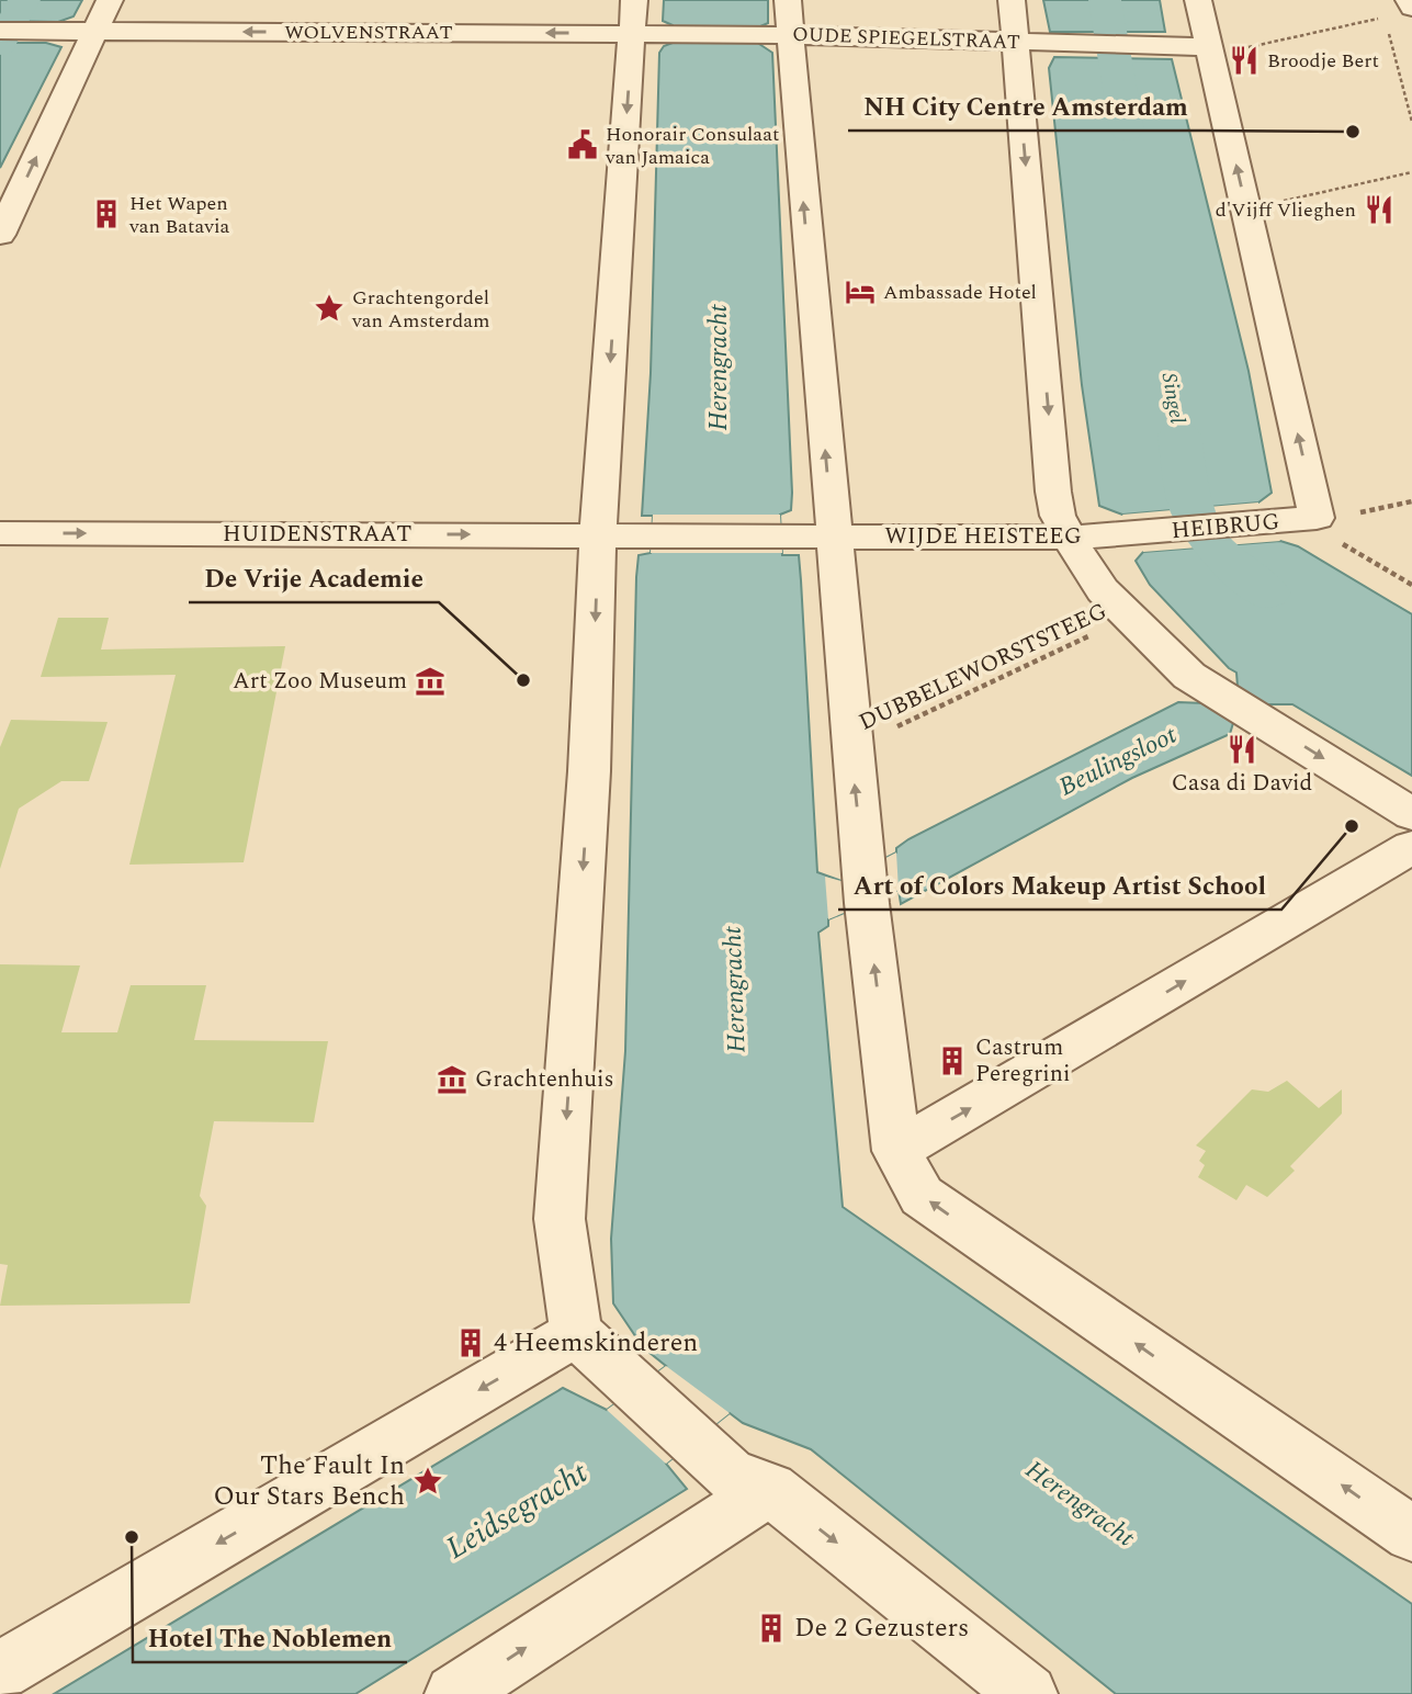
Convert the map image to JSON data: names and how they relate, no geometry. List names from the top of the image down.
{
  "streets": {
    "street": [
      "WOLVENSTRAAT",
      "OUDE SPIEGELSTRAAT",
      "HEIBRUG",
      "HUIDENSTRAAT",
      "WIJDE HEISTEEG"
    ],
    "path": ["DUBBELEWORSTSTEEG"]
  },
  "crossings": [
    ["WOLVENSTRAAT", "OUDE SPIEGELSTRAAT"],
    ["HEIBRUG", "WIJDE HEISTEEG"],
    ["HUIDENSTRAAT", "WIJDE HEISTEEG"]
  ],
  "one_way": ["WOLVENSTRAAT", "HUIDENSTRAAT"],
  "water": [
    "Herengracht",
    "Singel",
    "Beulingsloot",
    "Leidsegracht"
  ],
  "places": {
    "restaurant": ["Broodje Bert", "d'Vijff Vlieghen", "Casa di David"],
    "other": [
      "NH City Centre Amsterdam",
      "De Vrije Academie",
      "Art of Colors Makeup Artist School",
      "Hotel The Noblemen"
    ],
    "public building": ["Honorair Consulaat van Jamaica"],
    "building": [
      "Het Wapen van Batavia",
      "Castrum Peregrini",
      "4 Heemskinderen",
      "De 2 Gezusters"
    ],
    "hotel": ["Ambassade Hotel"],
    "place": ["Grachtengordel van Amsterdam", "The Fault In Our Stars Bench"],
    "museum": ["Art Zoo Museum", "Grachtenhuis"]
  }
}
